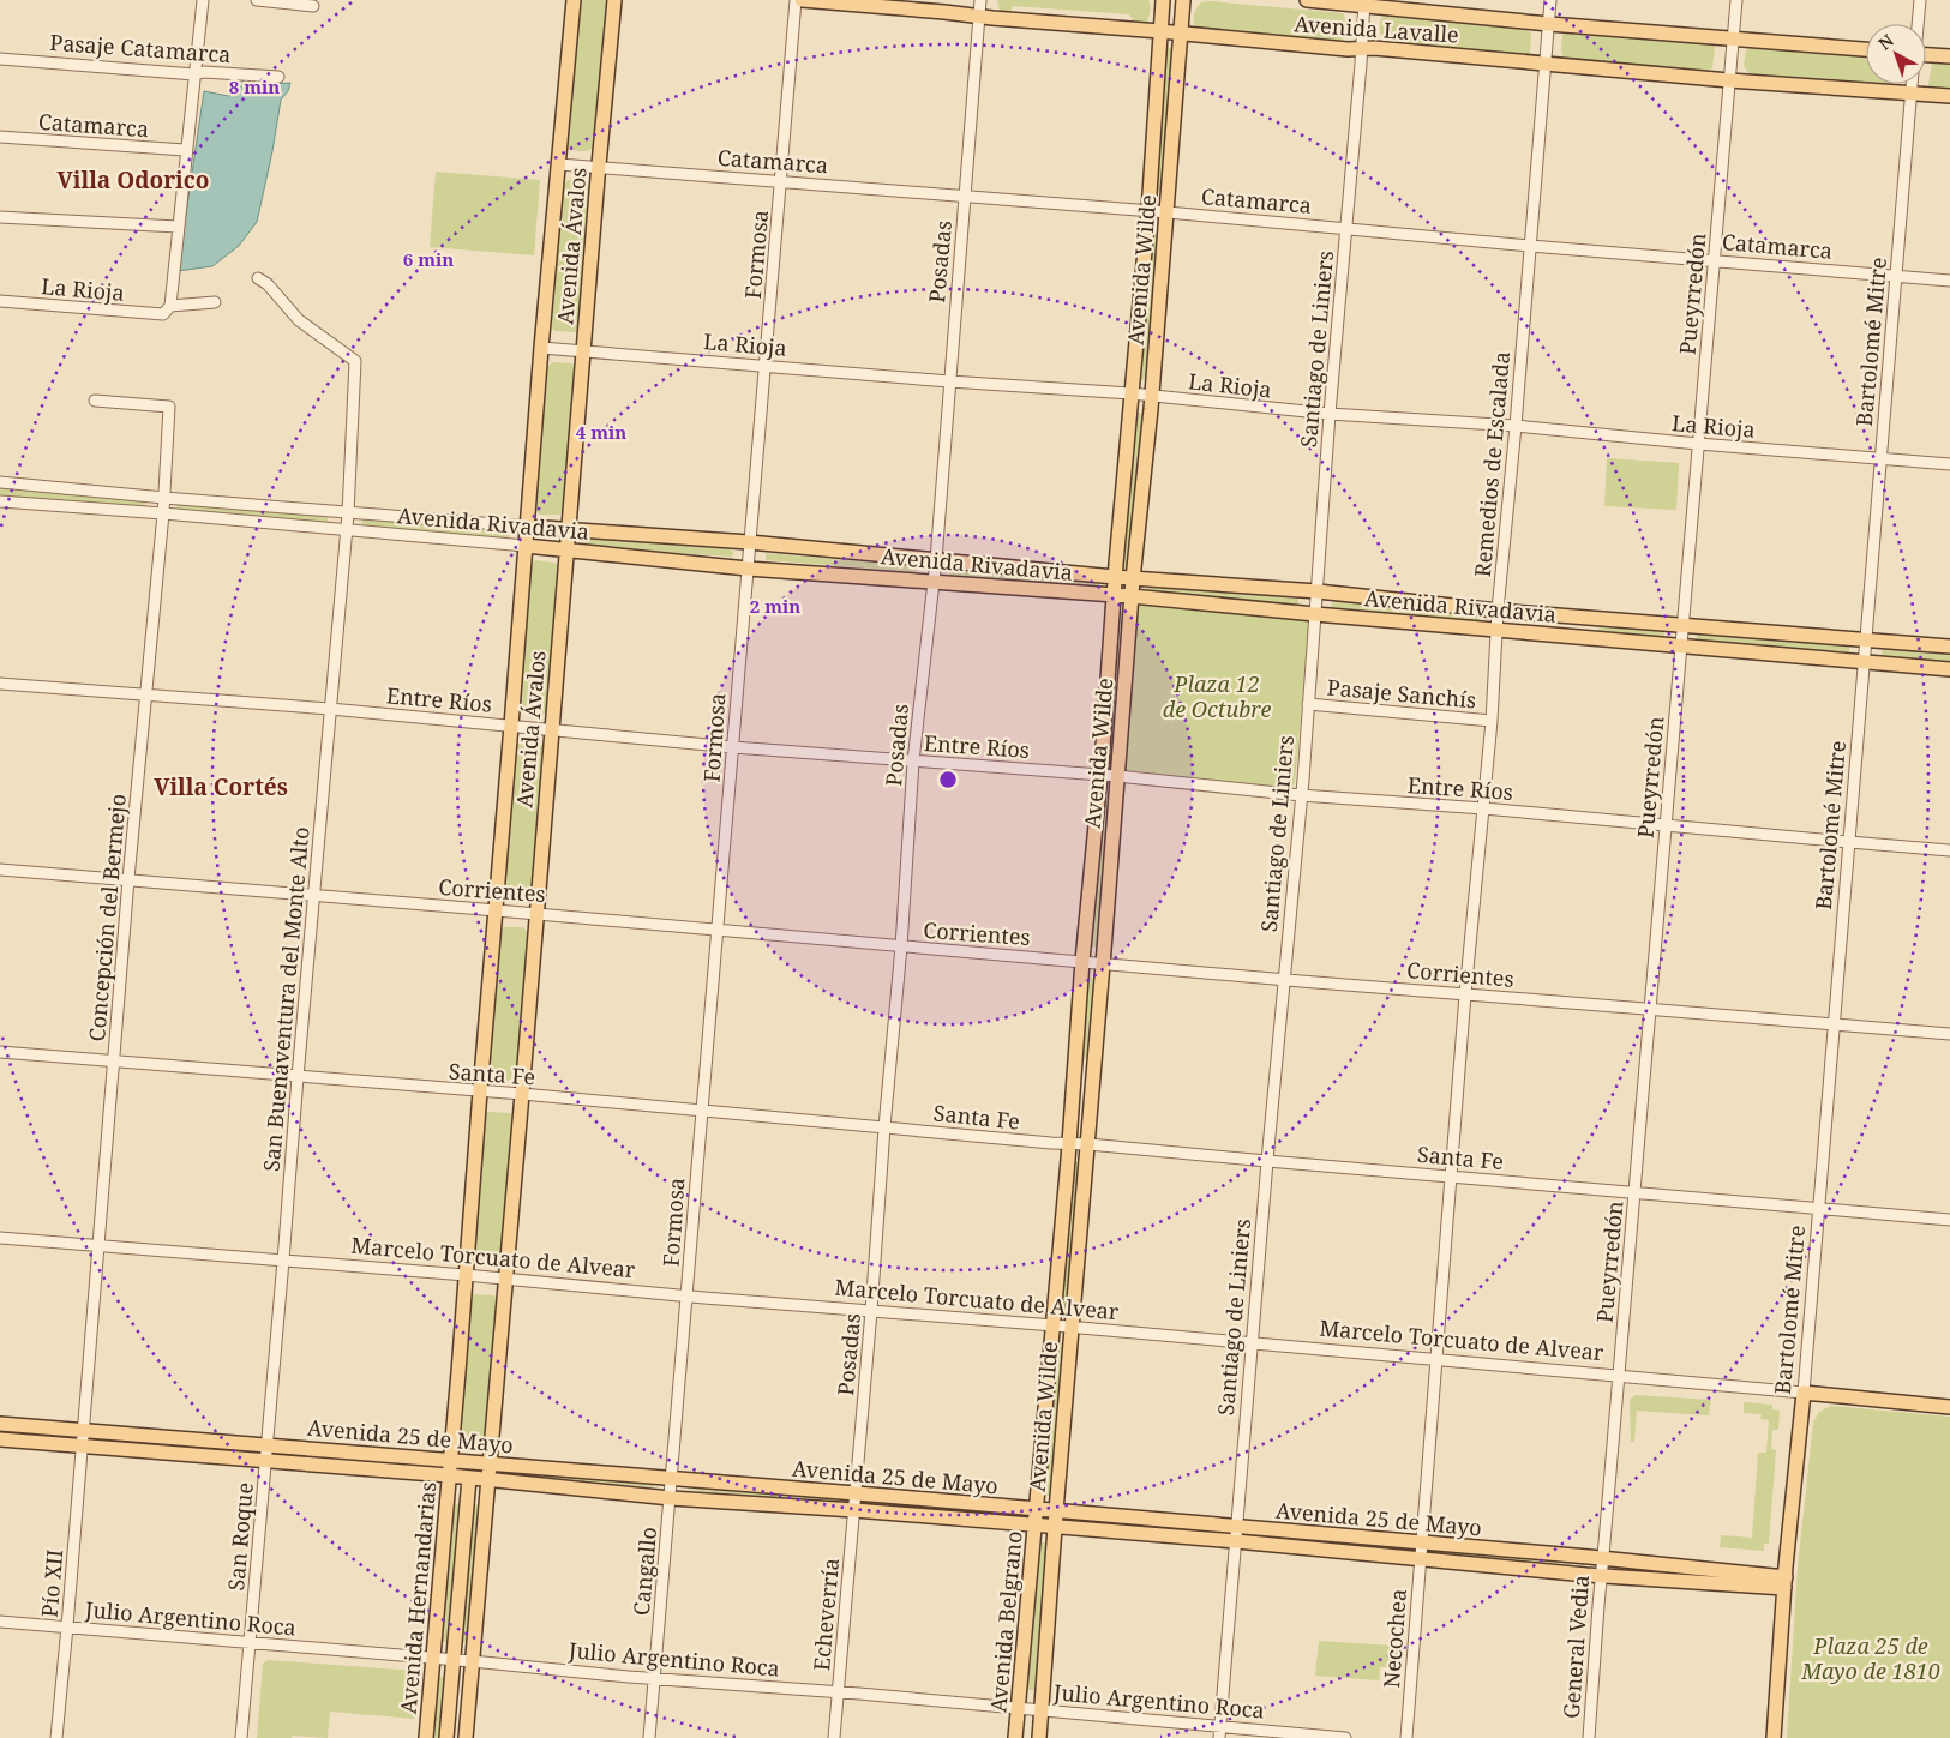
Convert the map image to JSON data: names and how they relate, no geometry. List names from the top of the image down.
{
  "streets": {
    "main road": [
      "Avenida Lavalle",
      "Avenida Ávalos",
      "Avenida Wilde",
      "Bartolomé Mitre",
      "Avenida Rivadavia",
      "Marcelo Torcuato de Alvear",
      "Avenida 25 de Mayo",
      "Avenida Hernandarias",
      "Avenida Belgrano"
    ],
    "street": [
      "Pasaje Catamarca",
      "Catamarca",
      "Formosa",
      "Posadas",
      "La Rioja",
      "Pueyrredón",
      "Santiago de Liniers",
      "Remedios de Escalada",
      "Pasaje Sanchís",
      "Entre Ríos",
      "Corrientes",
      "Concepción del Bermejo",
      "San Buenaventura del Monte Alto",
      "Santa Fe",
      "San Roque",
      "Cangallo",
      "Pío XII",
      "Echeverría",
      "Julio Argentino Roca",
      "Necochea",
      "General Vedia"
    ]
  },
  "crossings": [
    ["Avenida Lavalle", "Posadas"],
    ["Avenida Lavalle", "Avenida Wilde"],
    ["Avenida Lavalle", "Pueyrredón"],
    ["Avenida Lavalle", "Bartolomé Mitre"],
    ["Avenida Lavalle", "Santiago de Liniers"],
    ["Avenida Lavalle", "Remedios de Escalada"],
    ["Catamarca", "Avenida Ávalos"],
    ["Catamarca", "Formosa"],
    ["Catamarca", "Posadas"],
    ["Catamarca", "Avenida Wilde"],
    ["Catamarca", "Pueyrredón"],
    ["Catamarca", "Bartolomé Mitre"],
    ["Catamarca", "Santiago de Liniers"],
    ["Catamarca", "Remedios de Escalada"],
    ["Avenida Ávalos", "La Rioja"],
    ["Avenida Ávalos", "Avenida Rivadavia"],
    ["Avenida Ávalos", "Entre Ríos"],
    ["Avenida Ávalos", "Corrientes"],
    ["Avenida Ávalos", "Santa Fe"],
    ["Avenida Ávalos", "Marcelo Torcuato de Alvear"],
    ["Avenida Ávalos", "Avenida 25 de Mayo"],
    ["Avenida Ávalos", "Avenida Hernandarias"],
    ["Formosa", "La Rioja"],
    ["Formosa", "Avenida Rivadavia"],
    ["Formosa", "Entre Ríos"],
    ["Formosa", "Corrientes"],
    ["Formosa", "Santa Fe"],
    ["Formosa", "Marcelo Torcuato de Alvear"],
    ["Formosa", "Avenida 25 de Mayo"],
    ["Formosa", "Cangallo"],
    ["Posadas", "La Rioja"],
    ["Posadas", "Avenida Rivadavia"],
    ["Posadas", "Entre Ríos"],
    ["Posadas", "Corrientes"],
    ["Posadas", "Santa Fe"],
    ["Posadas", "Marcelo Torcuato de Alvear"],
    ["Posadas", "Avenida 25 de Mayo"],
    ["Posadas", "Echeverría"],
    ["Avenida Wilde", "La Rioja"],
    ["Avenida Wilde", "Avenida Rivadavia"],
    ["Avenida Wilde", "Entre Ríos"],
    ["Avenida Wilde", "Corrientes"],
    ["Avenida Wilde", "Santa Fe"],
    ["Avenida Wilde", "Marcelo Torcuato de Alvear"],
    ["Avenida Wilde", "Avenida 25 de Mayo"],
    ["Avenida Wilde", "Avenida Belgrano"],
    ["La Rioja", "Pueyrredón"],
    ["La Rioja", "Bartolomé Mitre"],
    ["La Rioja", "Santiago de Liniers"],
    ["La Rioja", "Remedios de Escalada"],
    ["Pueyrredón", "Avenida Rivadavia"],
    ["Pueyrredón", "Entre Ríos"],
    ["Pueyrredón", "Corrientes"],
    ["Pueyrredón", "Santa Fe"],
    ["Pueyrredón", "Marcelo Torcuato de Alvear"],
    ["Pueyrredón", "Avenida 25 de Mayo"],
    ["Pueyrredón", "General Vedia"],
    ["Bartolomé Mitre", "Avenida Rivadavia"],
    ["Bartolomé Mitre", "Entre Ríos"],
    ["Bartolomé Mitre", "Corrientes"],
    ["Bartolomé Mitre", "Santa Fe"],
    ["Bartolomé Mitre", "Marcelo Torcuato de Alvear"],
    ["Bartolomé Mitre", "Avenida 25 de Mayo"],
    ["Santiago de Liniers", "Avenida Rivadavia"],
    ["Santiago de Liniers", "Pasaje Sanchís"],
    ["Santiago de Liniers", "Entre Ríos"],
    ["Santiago de Liniers", "Corrientes"],
    ["Santiago de Liniers", "Santa Fe"],
    ["Santiago de Liniers", "Marcelo Torcuato de Alvear"],
    ["Santiago de Liniers", "Avenida 25 de Mayo"],
    ["Santiago de Liniers", "Julio Argentino Roca"],
    ["Remedios de Escalada", "Avenida Rivadavia"],
    ["Remedios de Escalada", "Pasaje Sanchís"],
    ["Remedios de Escalada", "Entre Ríos"],
    ["Remedios de Escalada", "Corrientes"],
    ["Remedios de Escalada", "Santa Fe"],
    ["Remedios de Escalada", "Marcelo Torcuato de Alvear"],
    ["Remedios de Escalada", "Avenida 25 de Mayo"],
    ["Remedios de Escalada", "Necochea"],
    ["Avenida Rivadavia", "Concepción del Bermejo"],
    ["Avenida Rivadavia", "San Buenaventura del Monte Alto"],
    ["Entre Ríos", "Concepción del Bermejo"],
    ["Entre Ríos", "San Buenaventura del Monte Alto"],
    ["Corrientes", "Concepción del Bermejo"],
    ["Corrientes", "San Buenaventura del Monte Alto"],
    ["Concepción del Bermejo", "Santa Fe"],
    ["Concepción del Bermejo", "Marcelo Torcuato de Alvear"],
    ["Concepción del Bermejo", "Avenida 25 de Mayo"],
    ["Concepción del Bermejo", "Pío XII"],
    ["San Buenaventura del Monte Alto", "Santa Fe"],
    ["San Buenaventura del Monte Alto", "Marcelo Torcuato de Alvear"],
    ["San Buenaventura del Monte Alto", "Avenida 25 de Mayo"],
    ["San Buenaventura del Monte Alto", "San Roque"],
    ["Avenida 25 de Mayo", "San Roque"],
    ["Avenida 25 de Mayo", "Cangallo"],
    ["Avenida 25 de Mayo", "Pío XII"],
    ["Avenida 25 de Mayo", "Avenida Hernandarias"],
    ["Avenida 25 de Mayo", "Echeverría"],
    ["Avenida 25 de Mayo", "Avenida Belgrano"],
    ["Avenida 25 de Mayo", "Necochea"],
    ["Avenida 25 de Mayo", "General Vedia"],
    ["San Roque", "Julio Argentino Roca"],
    ["Cangallo", "Julio Argentino Roca"],
    ["Pío XII", "Julio Argentino Roca"],
    ["Avenida Hernandarias", "Julio Argentino Roca"],
    ["Echeverría", "Julio Argentino Roca"],
    ["Julio Argentino Roca", "Avenida Belgrano"]
  ],
  "districts": ["Villa Odorico", "Villa Cortés"],
  "parks": ["Plaza 12 de Octubre", "Plaza 25 de Mayo de 1810"],
  "north": "top left",
  "rings": [
    "8 min",
    "6 min",
    "4 min",
    "2 min"
  ]
}
